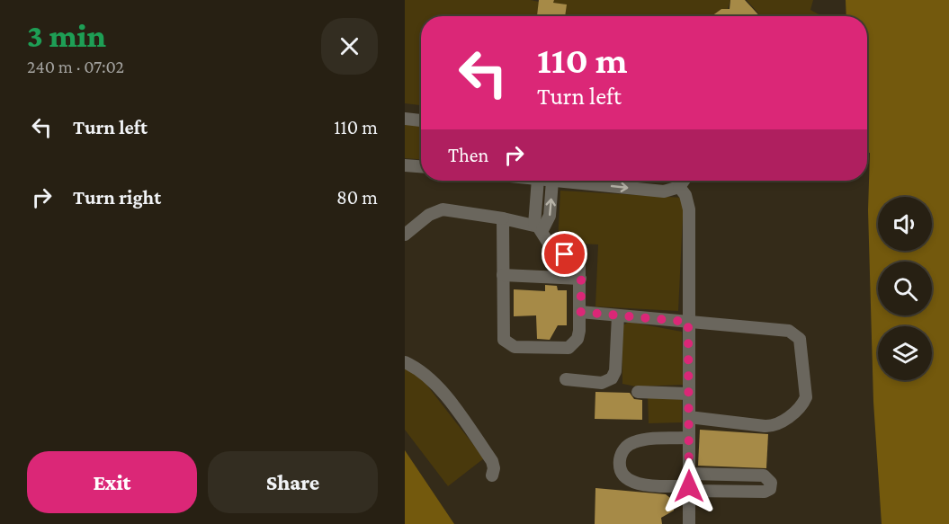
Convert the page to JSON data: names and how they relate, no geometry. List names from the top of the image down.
{
  "page": {
    "heading": ["3 min", "240 m · 07:02"],
    "turn": ["110 m", "Turn left"],
    "list": [
      {
        "name": "Turn left",
        "value": "110 m"
      },
      {
        "name": "Turn right",
        "value": "80 m"
      }
    ],
    "then": "Then",
    "buttons": ["Exit", "Share"]
  }
}
